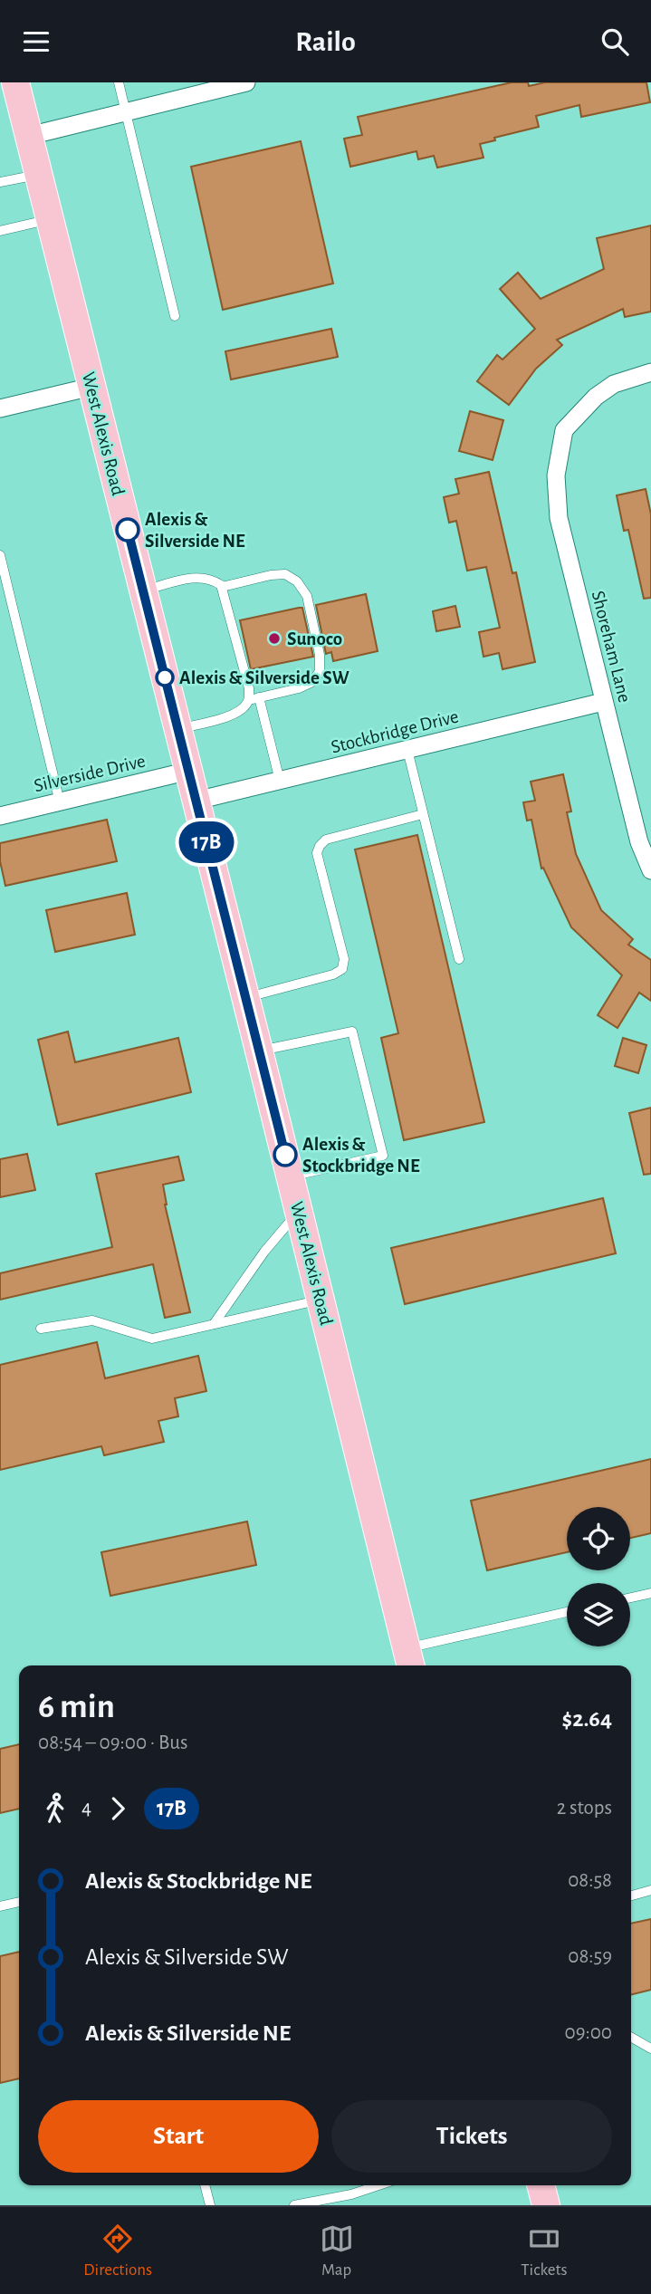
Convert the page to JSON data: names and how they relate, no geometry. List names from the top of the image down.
{
  "streets": {
    "main road": ["West Alexis Road"],
    "street": ["Shoreham Lane", "Stockbridge Drive", "Silverside Drive"]
  },
  "crossings": [
    ["West Alexis Road", "Stockbridge Drive"],
    ["West Alexis Road", "Silverside Drive"],
    ["Shoreham Lane", "Stockbridge Drive"]
  ],
  "places": [
    "Alexis & Silverside NE",
    "Sunoco",
    "Alexis & Silverside SW",
    "Alexis & Stockbridge NE"
  ],
  "lines": ["bus line 17B"],
  "page": {
    "header": "Railo",
    "on_map": "17B",
    "heading": ["6 min", "08:54 – 09:00 · Bus", "$2.64"],
    "legs": ["4", "17B", "2 stops"],
    "list": [
      {
        "name": "Alexis & Stockbridge NE",
        "value": "08:58"
      },
      {
        "name": "Alexis & Silverside SW",
        "value": "08:59"
      },
      {
        "name": "Alexis & Silverside NE",
        "value": "09:00"
      }
    ],
    "buttons": ["Start", "Tickets"],
    "tabs": ["Directions", "Map", "Tickets"]
  }
}
